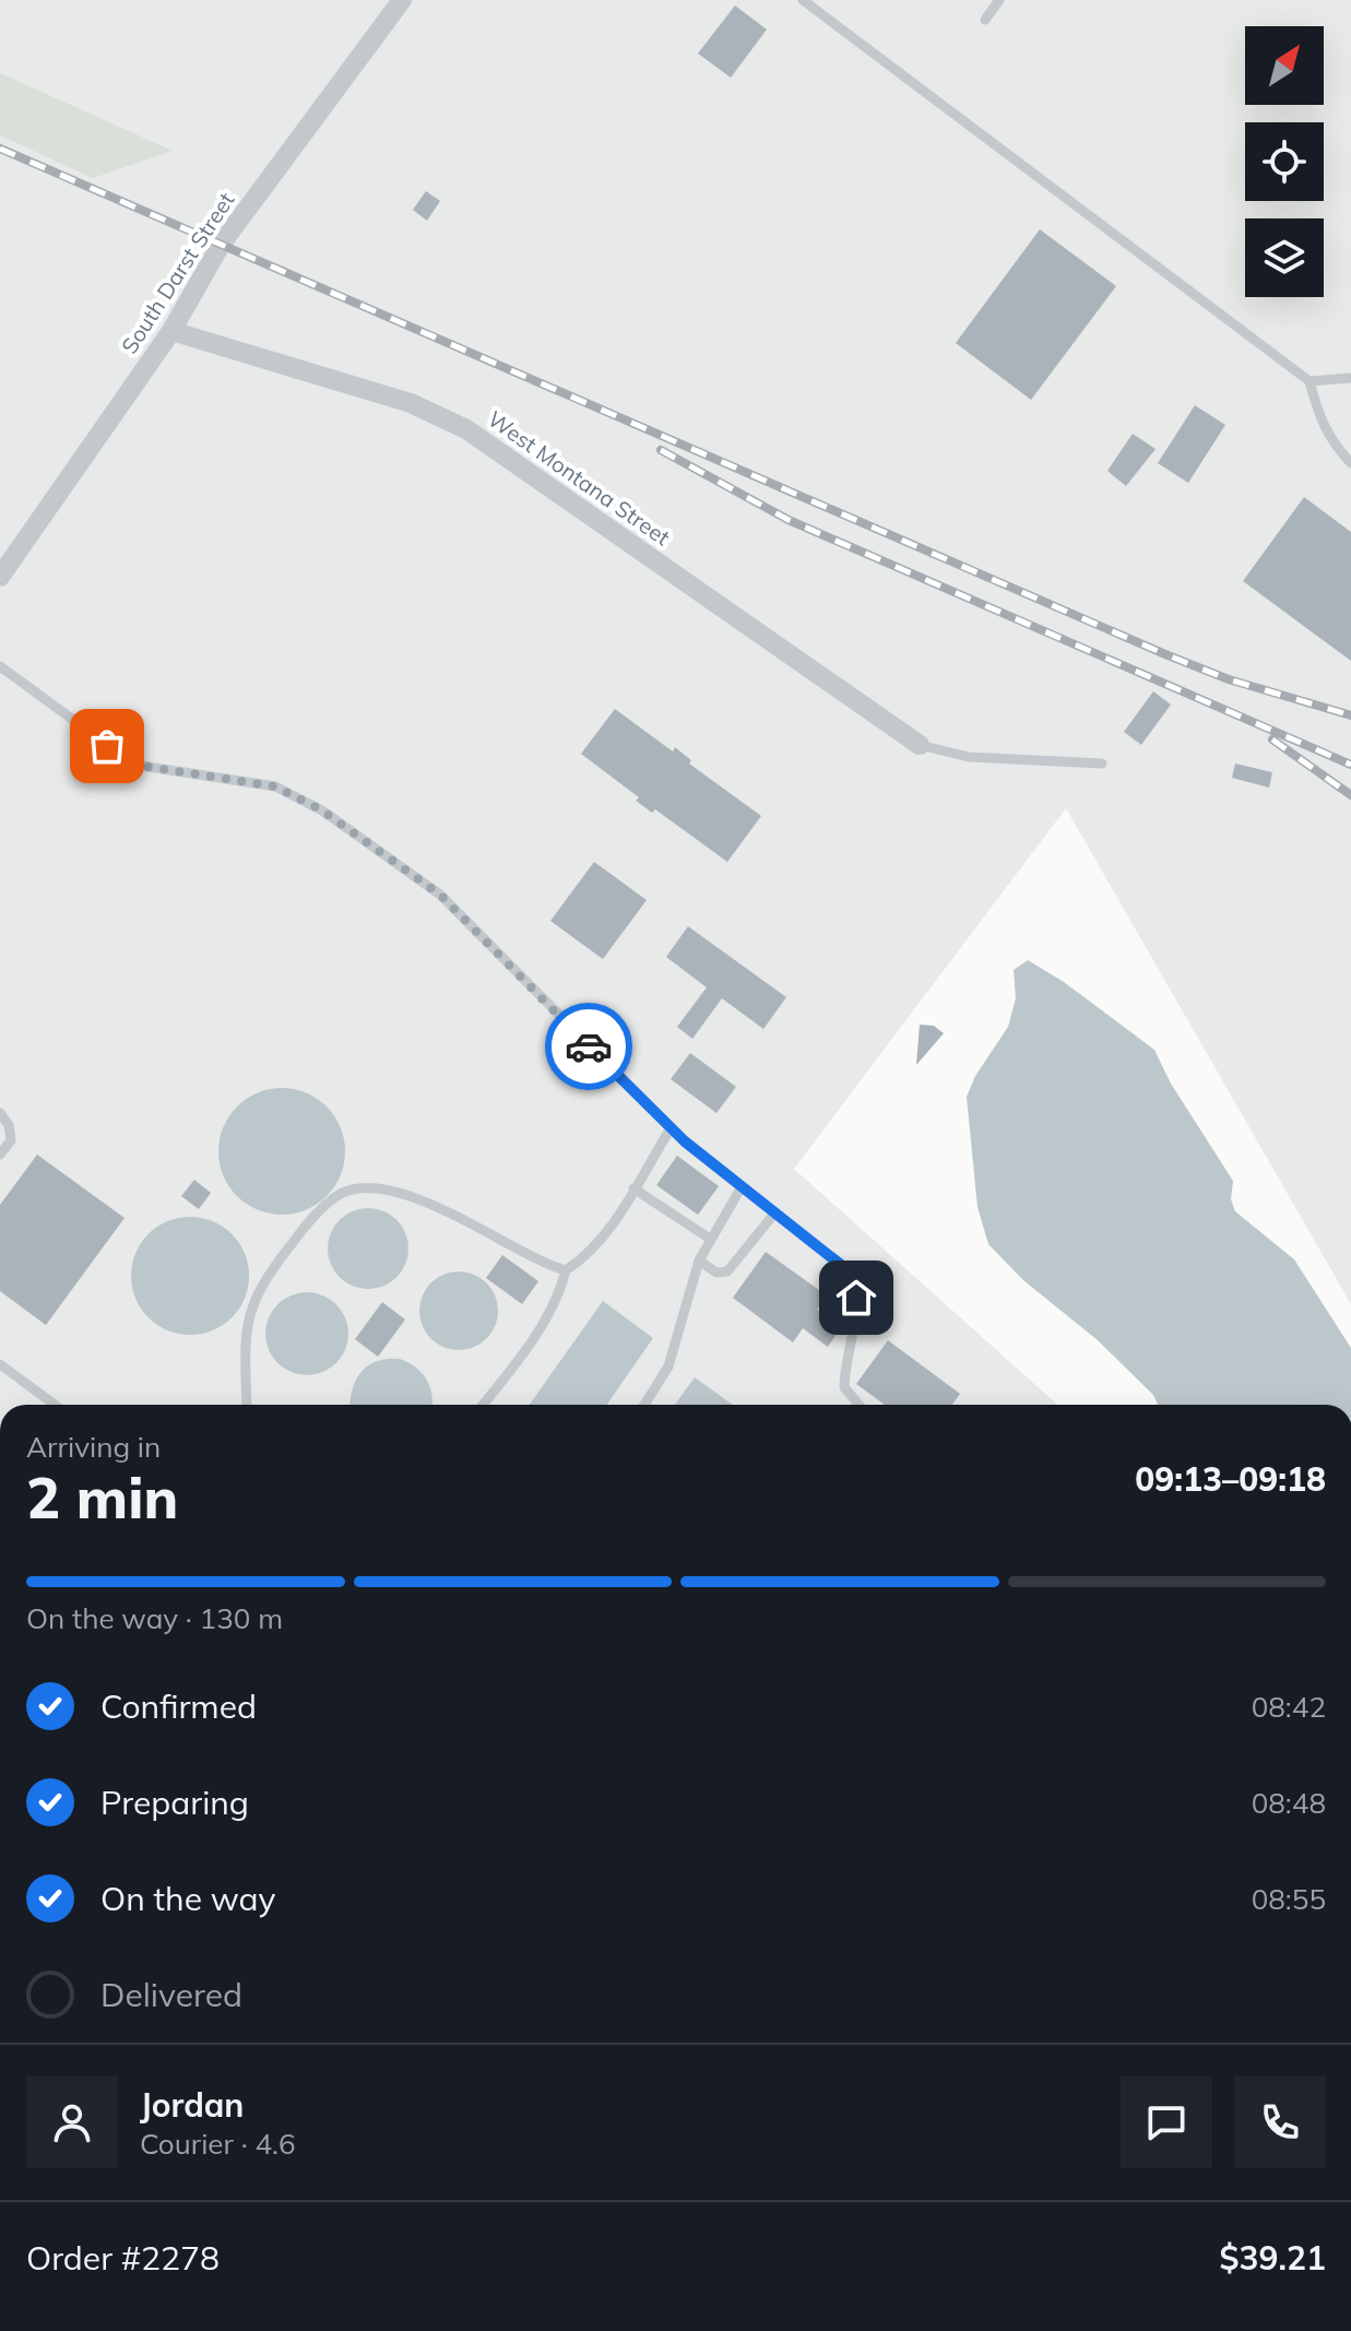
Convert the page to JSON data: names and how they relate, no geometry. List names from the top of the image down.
{
  "streets": {
    "street": ["South Darst Street", "West Montana Street"]
  },
  "crossings": [
    ["South Darst Street", "West Montana Street"]
  ],
  "north": "top right",
  "page": {
    "heading": ["2 min", "Arriving in", "09:13–09:18"],
    "panel": [
      "Jordan",
      "Courier · 4.6",
      "Order #2278",
      "$39.21"
    ],
    "bar": "On the way · 130 m",
    "list": [
      ["Confirmed", "08:42"],
      ["Preparing", "08:48"],
      ["On the way", "08:55"],
      "Delivered"
    ]
  }
}
